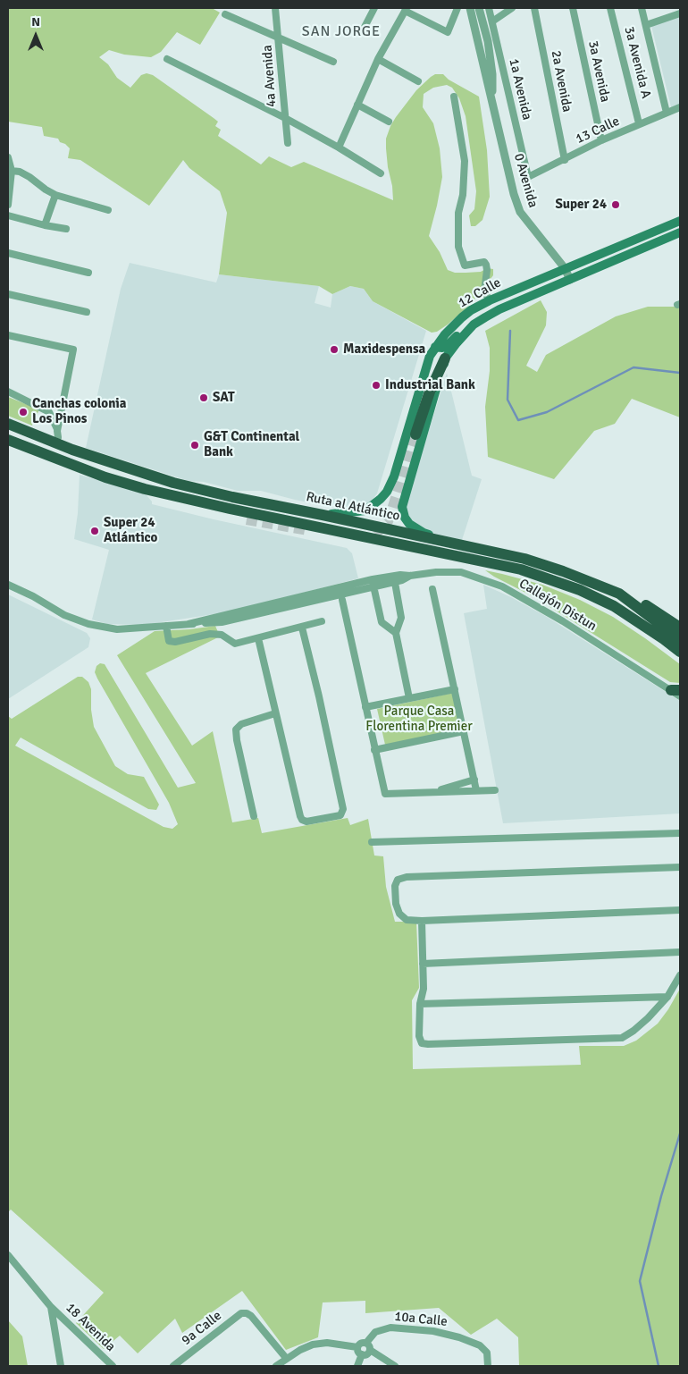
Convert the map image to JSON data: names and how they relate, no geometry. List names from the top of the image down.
{
  "streets": {
    "highway": ["Ruta al Atlántico"],
    "main road": ["12 Calle"],
    "street": [
      "3a Avenida A",
      "3a Avenida",
      "4a Avenida",
      "2a Avenida",
      "1a Avenida",
      "13 Calle",
      "0 Avenida",
      "Callejón Distun",
      "10a Calle",
      "18 Avenida",
      "9a Calle"
    ]
  },
  "crossings": [
    ["3a Avenida A", "13 Calle"],
    ["3a Avenida", "13 Calle"],
    ["2a Avenida", "13 Calle"],
    ["1a Avenida", "13 Calle"],
    ["0 Avenida", "12 Calle"],
    ["12 Calle", "Ruta al Atlántico"]
  ],
  "districts": ["SAN JORGE"],
  "parks": ["Parque Casa Florentina Premier"],
  "places": [
    "Super 24",
    "Maxidespensa",
    "Industrial Bank",
    "SAT",
    "Canchas colonia Los Pinos",
    "G&T Continental Bank",
    "Super 24 Atlántico"
  ],
  "north": "top"
}
